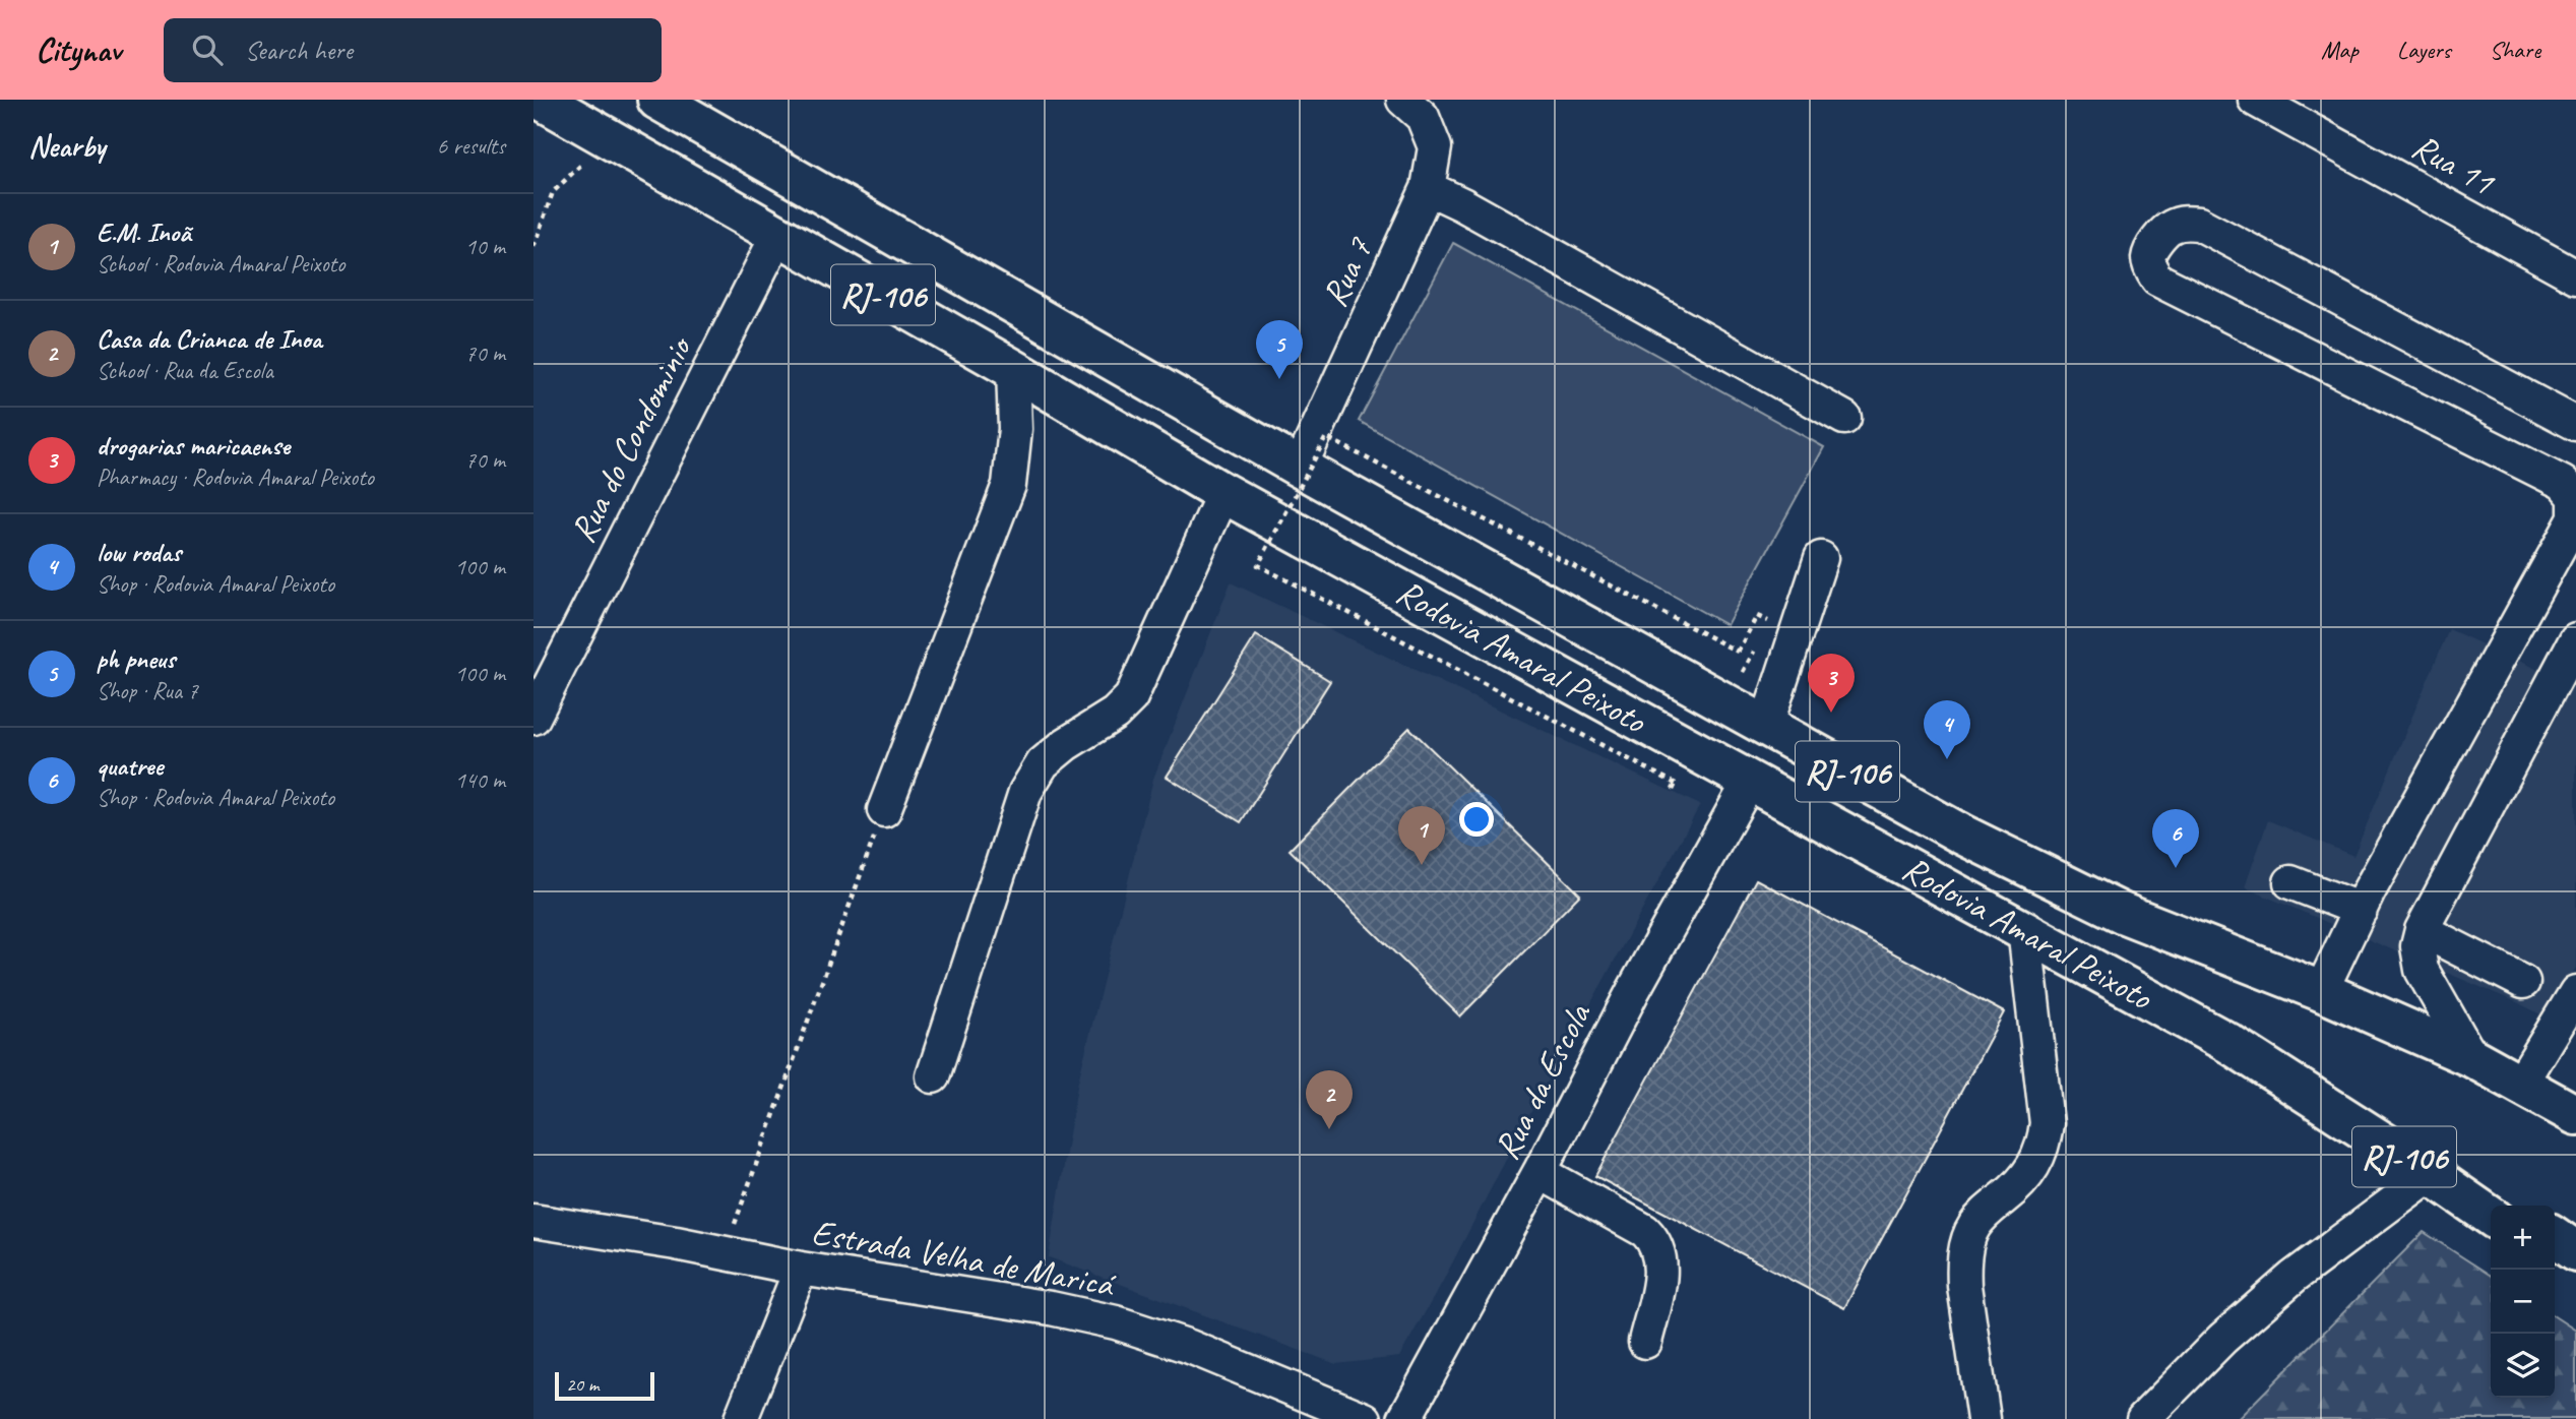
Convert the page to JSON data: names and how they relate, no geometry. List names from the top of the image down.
{
  "streets": {
    "highway": ["RJ-106", "Rodovia Amaral Peixoto"],
    "street": [
      "Rua 11",
      "Rua 7",
      "Rua do Condominio",
      "Rua da Escola",
      "Estrada Velha de Maricá"
    ]
  },
  "crossings": [
    ["Rua 7", "Rodovia Amaral Peixoto"],
    ["Rua do Condominio", "Rodovia Amaral Peixoto"],
    ["Rodovia Amaral Peixoto", "Rua da Escola"]
  ],
  "scale_bar": "20 m",
  "page": {
    "header": "Citynav",
    "search": "Search here",
    "nav": ["Map", "Layers", "Share"],
    "heading": ["Nearby", "6 results"],
    "list": [
      {
        "mark": "1",
        "name": "E.M. Inoã",
        "note": "School · Rodovia Amaral Peixoto",
        "value": "10 m"
      },
      {
        "mark": "2",
        "name": "Casa da Crianca de Inoa",
        "note": "School · Rua da Escola",
        "value": "70 m"
      },
      {
        "mark": "3",
        "name": "drogarias maricaense",
        "note": "Pharmacy · Rodovia Amaral Peixoto",
        "value": "70 m"
      },
      {
        "mark": "4",
        "name": "low rodas",
        "note": "Shop · Rodovia Amaral Peixoto",
        "value": "100 m"
      },
      {
        "mark": "5",
        "name": "ph pneus",
        "note": "Shop · Rua 7",
        "value": "100 m"
      },
      {
        "mark": "6",
        "name": "quatree",
        "note": "Shop · Rodovia Amaral Peixoto",
        "value": "140 m"
      }
    ],
    "pins": [
      "5",
      "3",
      "4",
      "1",
      "6",
      "2"
    ],
    "map_buttons": ["+", "−"],
    "scale": "20 m"
  }
}
